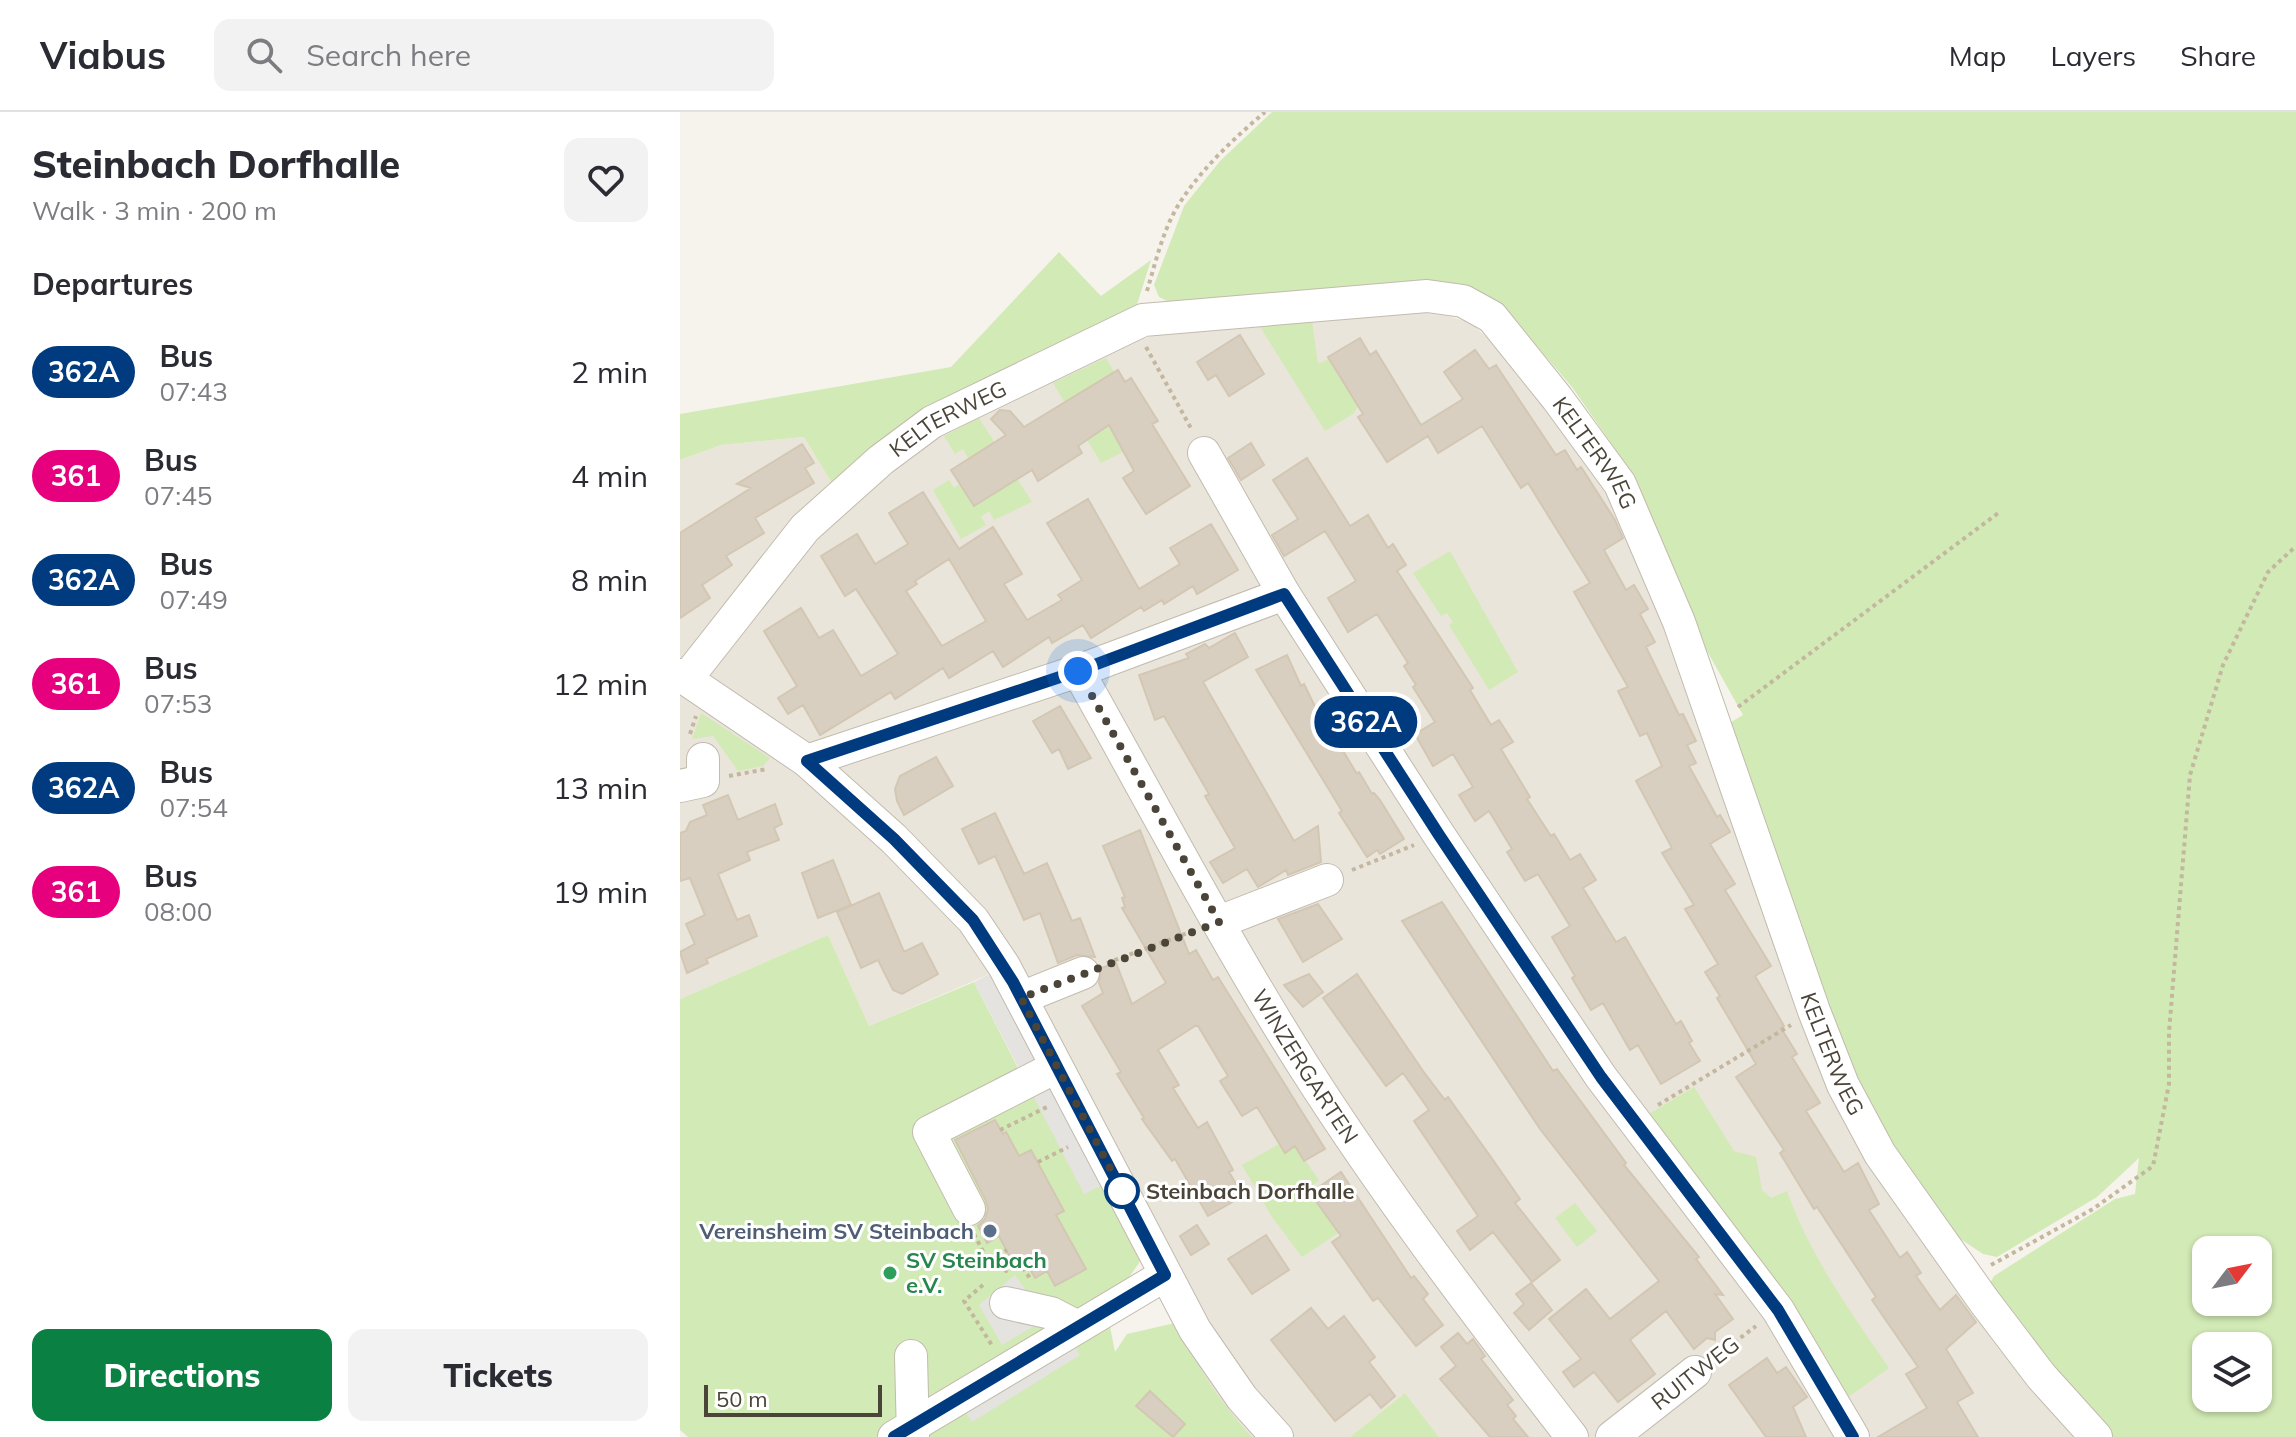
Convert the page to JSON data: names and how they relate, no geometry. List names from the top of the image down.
{
  "streets": {
    "street": ["KELTERWEG", "WINZERGARTEN", "RUITWEG"]
  },
  "places": ["Steinbach Dorfhalle", "Vereinsheim SV Steinbach", "SV Steinbach e.V."],
  "lines": ["bus line 362A"],
  "scale_bar": "50 m",
  "north": "top right",
  "page": {
    "header": "Viabus",
    "search": "Search here",
    "nav": ["Map", "Layers", "Share"],
    "heading": [
      ["Steinbach Dorfhalle", "Walk · 3 min · 200 m"],
      "Departures"
    ],
    "on_map": "362A",
    "list": [
      {
        "mark": "362A",
        "name": "Bus",
        "note": "07:43",
        "value": "2 min"
      },
      {
        "mark": "361",
        "name": "Bus",
        "note": "07:45",
        "value": "4 min"
      },
      {
        "mark": "362A",
        "name": "Bus",
        "note": "07:49",
        "value": "8 min"
      },
      {
        "mark": "361",
        "name": "Bus",
        "note": "07:53",
        "value": "12 min"
      },
      {
        "mark": "362A",
        "name": "Bus",
        "note": "07:54",
        "value": "13 min"
      },
      {
        "mark": "361",
        "name": "Bus",
        "note": "08:00",
        "value": "19 min"
      }
    ],
    "buttons": ["Directions", "Tickets"],
    "scale": "50 m"
  }
}
